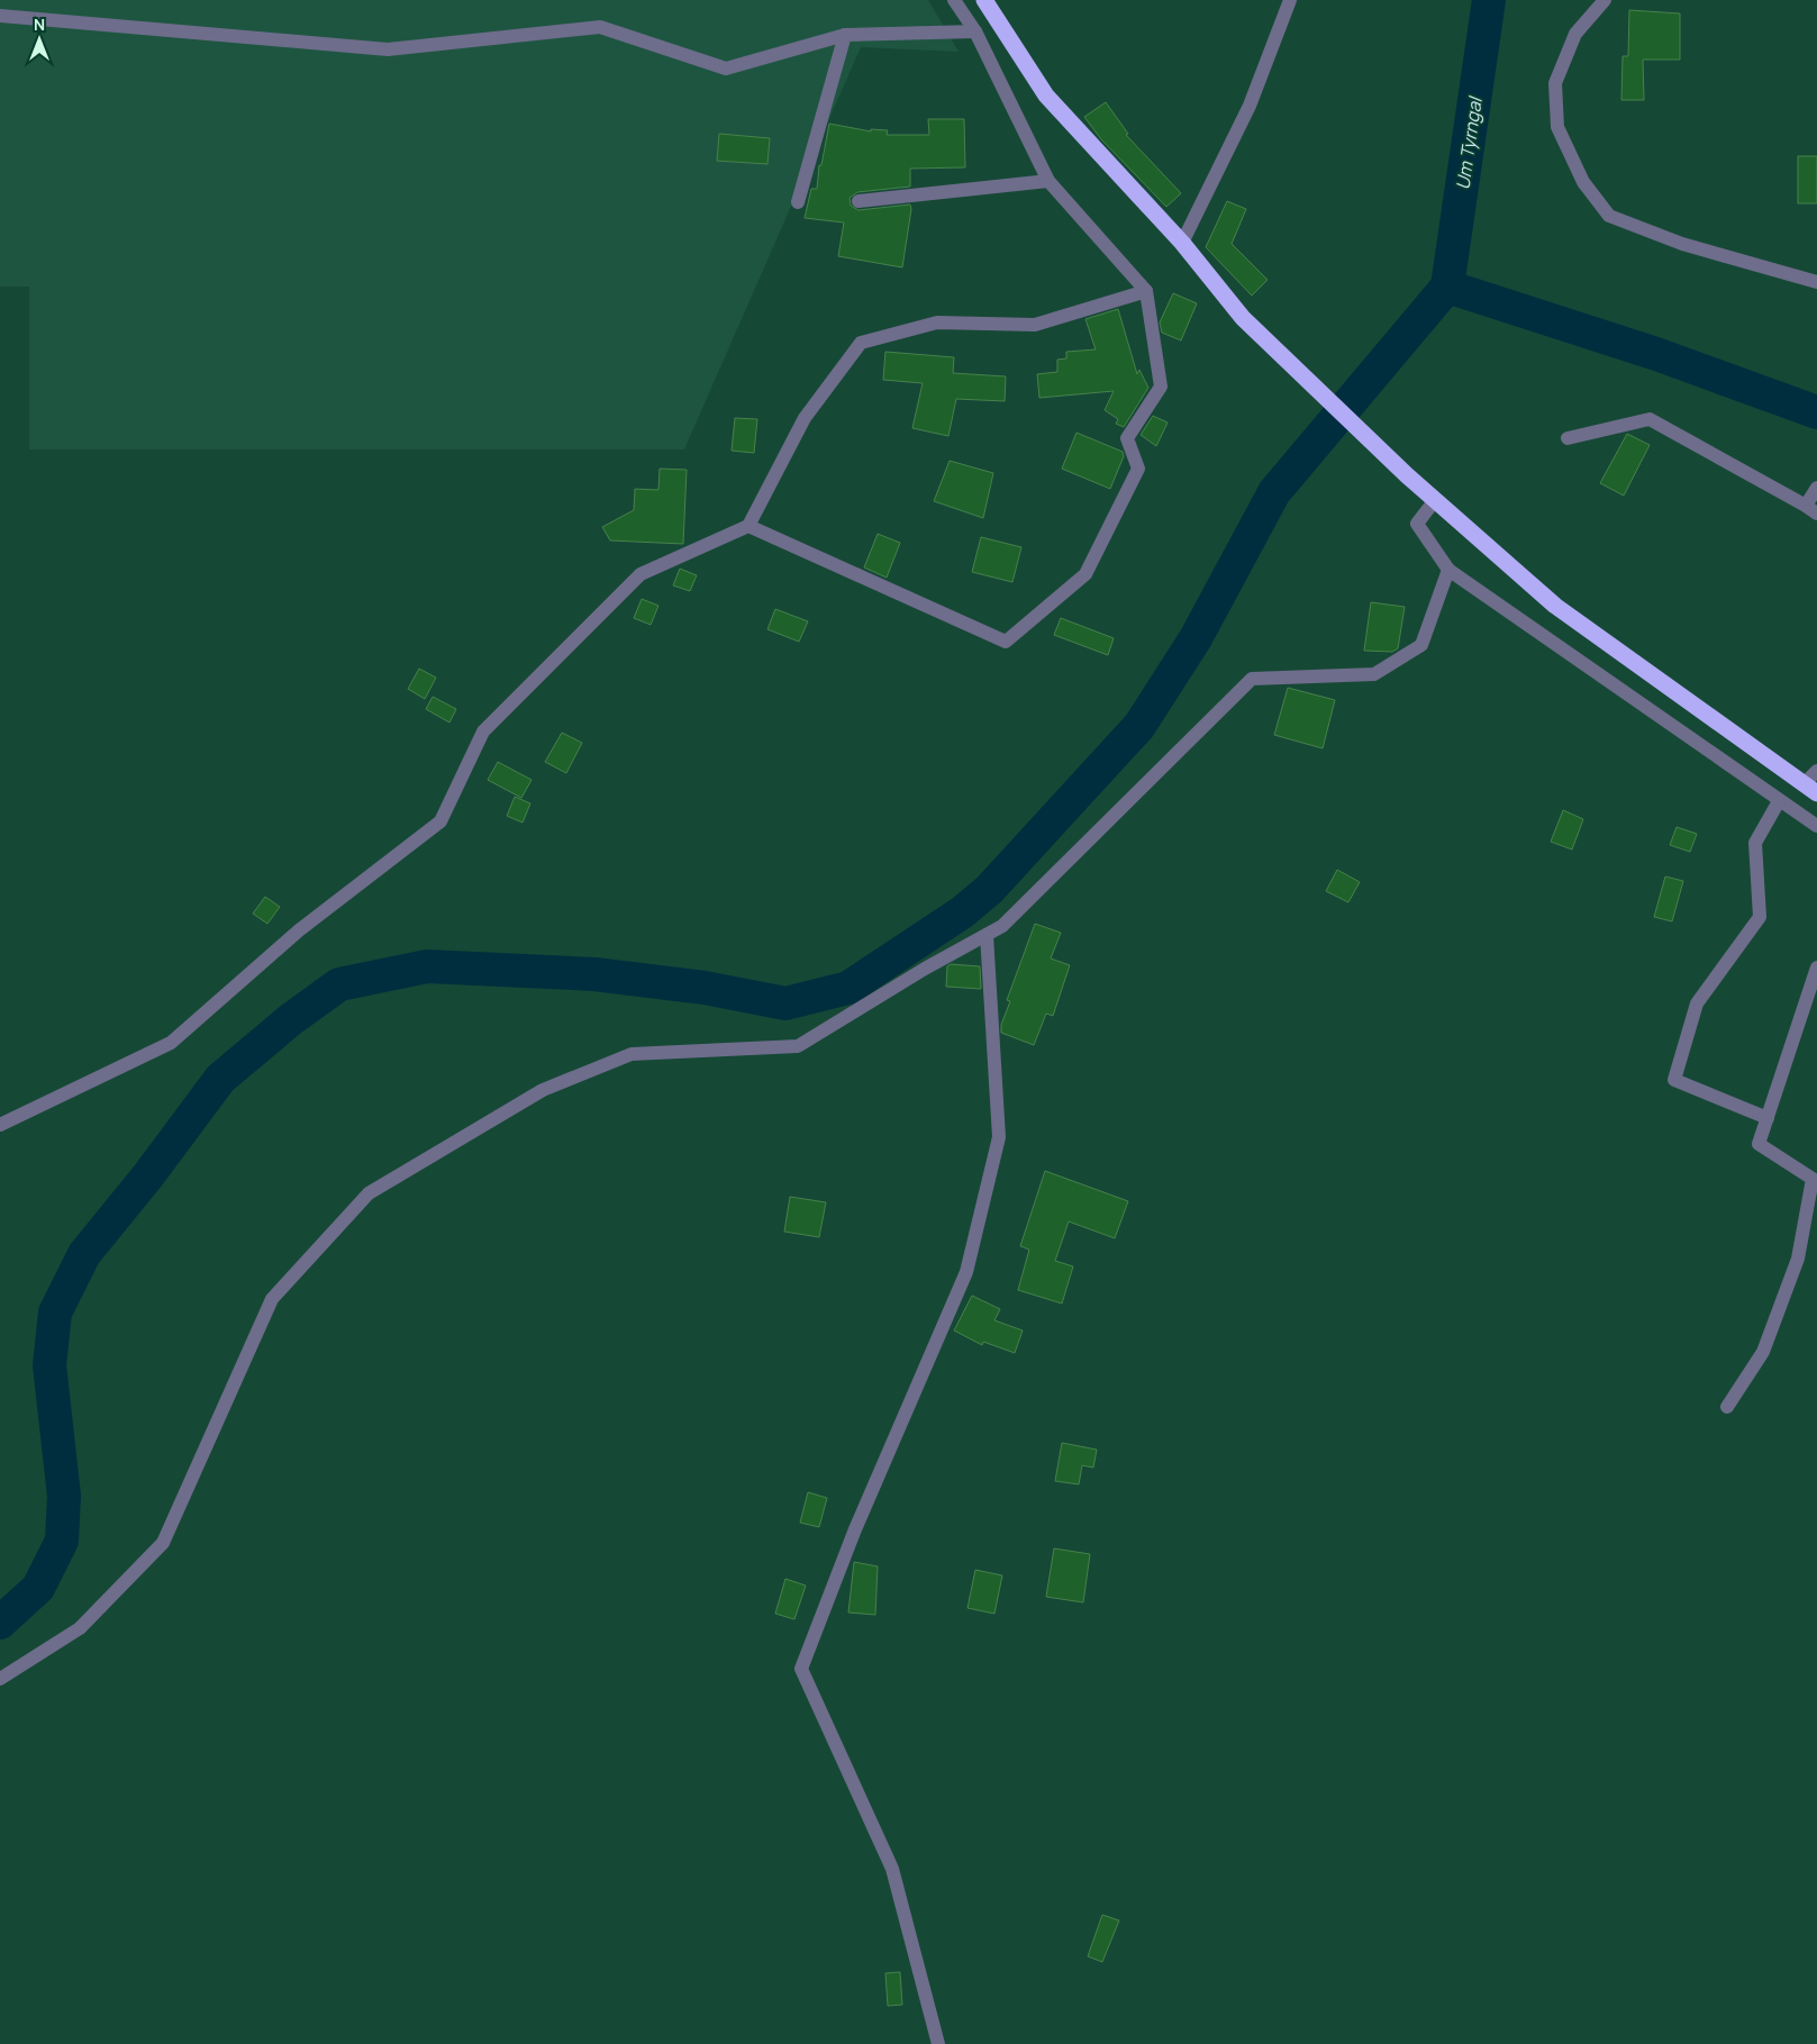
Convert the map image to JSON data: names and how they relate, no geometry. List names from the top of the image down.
{
  "water": ["Um Tyrngal"],
  "north": "top"
}
